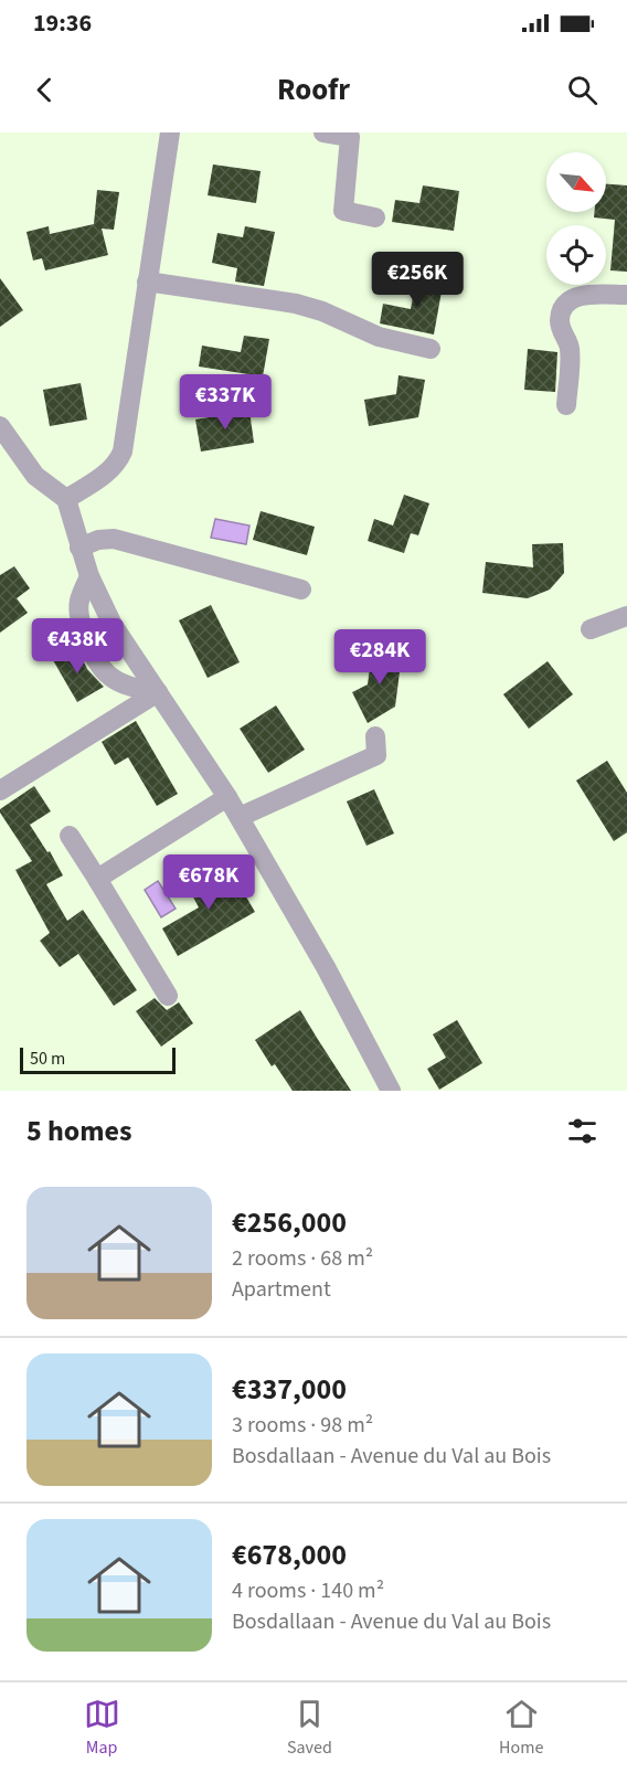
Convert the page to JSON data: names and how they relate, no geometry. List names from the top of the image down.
{
  "scale_bar": "50 m",
  "north": "bottom right",
  "page": {
    "status": "19:36",
    "header": "Roofr",
    "price": [
      "€256K",
      "€337K",
      "€438K",
      "€284K",
      "€678K"
    ],
    "scale": "50 m",
    "heading": "5 homes",
    "list": [
      {
        "name": "€256,000",
        "note": "2 rooms · 68 m² · Apartment"
      },
      {
        "name": "€337,000",
        "note": "3 rooms · 98 m² · Bosdallaan - Avenue du Val au Bois"
      },
      {
        "name": "€678,000",
        "note": "4 rooms · 140 m² · Bosdallaan - Avenue du Val au Bois"
      }
    ],
    "tabs": ["Map", "Saved", "Home"]
  }
}
